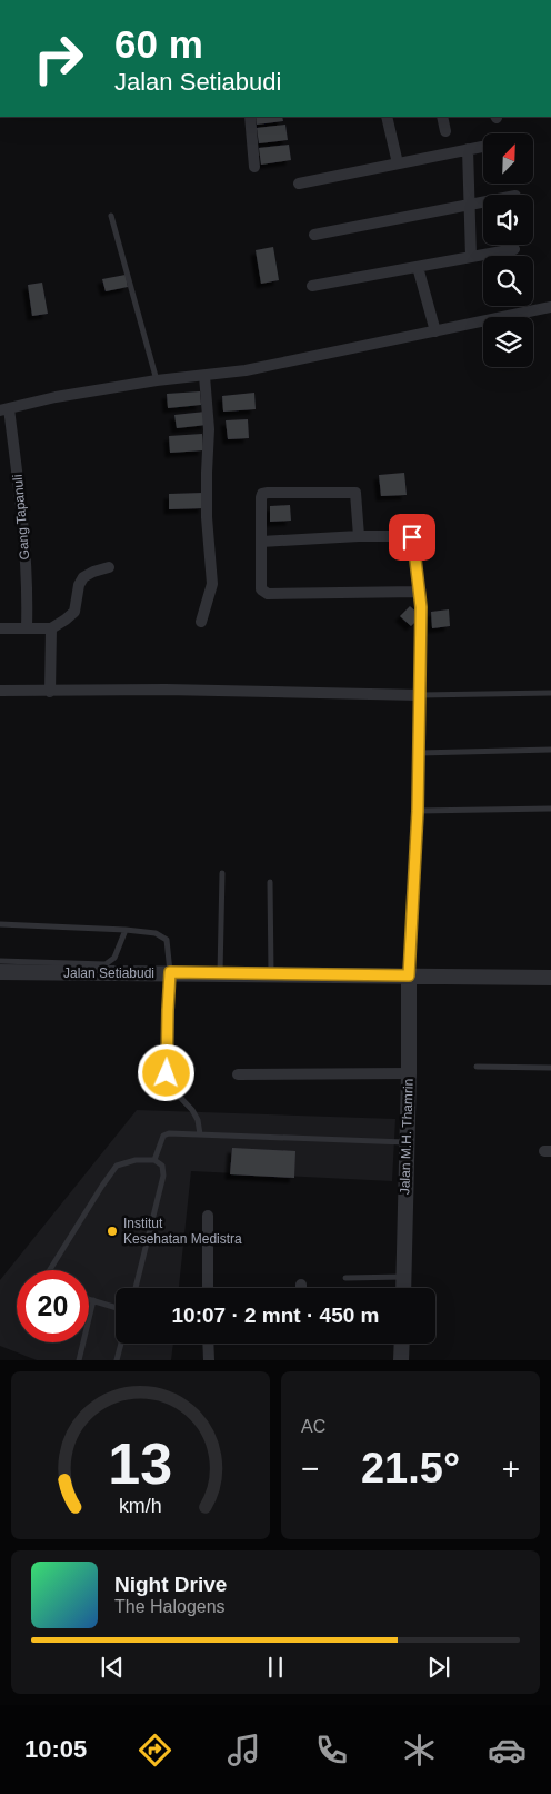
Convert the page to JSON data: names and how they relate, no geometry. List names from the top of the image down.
{
  "streets": {
    "street": ["Gang Tapanuli", "Jalan Setiabudi", "Jalan M.H. Thamrin"]
  },
  "crossings": [
    ["Jalan Setiabudi", "Jalan M.H. Thamrin"]
  ],
  "places": ["Institut Kesehatan Medistra"],
  "north": "top right",
  "page": {
    "turn": ["60 m", "Jalan Setiabudi"],
    "limit": "20",
    "trip": "10:07 · 2 mnt · 450 m",
    "tile": "AC",
    "heat": ["−", "21.5°", "+"],
    "song": ["Night Drive", "The Halogens"],
    "tabs": "10:05",
    "gauge": ["13", "km/h"]
  }
}
